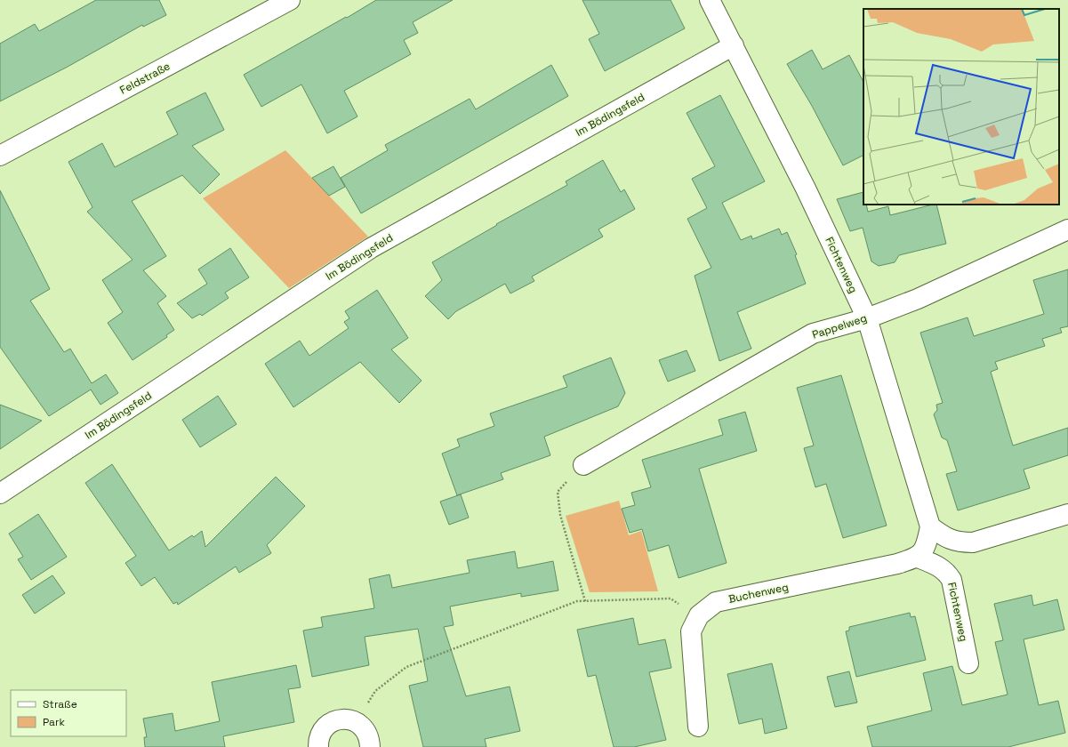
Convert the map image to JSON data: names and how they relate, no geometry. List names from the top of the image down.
{
  "streets": {
    "street": [
      "Feldstraße",
      "Im Bödingsfeld",
      "Fichtenweg",
      "Pappelweg",
      "Buchenweg"
    ]
  },
  "crossings": [
    ["Im Bödingsfeld", "Fichtenweg"],
    ["Fichtenweg", "Pappelweg"],
    ["Fichtenweg", "Buchenweg"]
  ],
  "legend": ["Straße", "Park"]
}
